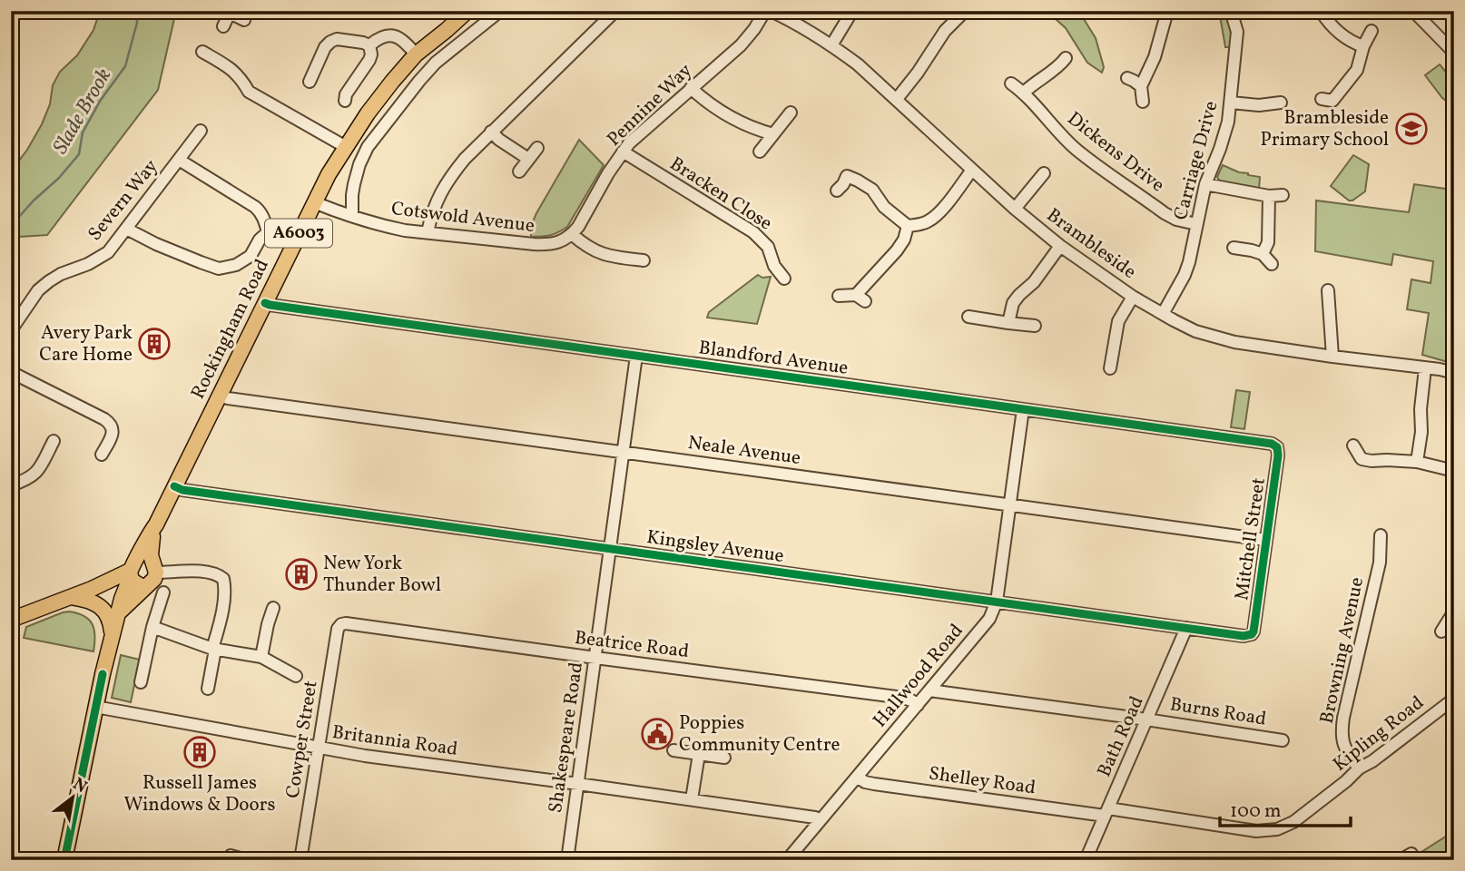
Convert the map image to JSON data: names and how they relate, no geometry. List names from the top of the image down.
{
  "streets": {
    "main road": ["A6003", "Rockingham Road"],
    "street": [
      "Pennine Way",
      "Dickens Drive",
      "Carriage Drive",
      "Bracken Close",
      "Severn Way",
      "Cotswold Avenue",
      "Brambleside",
      "Blandford Avenue",
      "Neale Avenue",
      "Mitchell Street",
      "Kingsley Avenue",
      "Beatrice Road",
      "Browning Avenue",
      "Hallwood Road",
      "Burns Road",
      "Kipling Road",
      "Bath Road",
      "Shakespeare Road",
      "Cowper Street",
      "Britannia Road",
      "Shelley Road"
    ]
  },
  "crossings": [
    ["Pennine Way", "Bracken Close"],
    ["Pennine Way", "Cotswold Avenue"],
    ["Dickens Drive", "Carriage Drive"],
    ["Carriage Drive", "Brambleside"],
    ["Cotswold Avenue", "Rockingham Road"],
    ["Rockingham Road", "Blandford Avenue"],
    ["Rockingham Road", "Neale Avenue"],
    ["Rockingham Road", "Kingsley Avenue"],
    ["Rockingham Road", "Britannia Road"],
    ["Blandford Avenue", "Mitchell Street"],
    ["Blandford Avenue", "Hallwood Road"],
    ["Blandford Avenue", "Shakespeare Road"],
    ["Neale Avenue", "Mitchell Street"],
    ["Neale Avenue", "Hallwood Road"],
    ["Neale Avenue", "Shakespeare Road"],
    ["Mitchell Street", "Kingsley Avenue"],
    ["Kingsley Avenue", "Hallwood Road"],
    ["Kingsley Avenue", "Bath Road"],
    ["Kingsley Avenue", "Shakespeare Road"],
    ["Beatrice Road", "Hallwood Road"],
    ["Beatrice Road", "Shakespeare Road"],
    ["Beatrice Road", "Cowper Street"],
    ["Browning Avenue", "Kipling Road"],
    ["Hallwood Road", "Burns Road"],
    ["Hallwood Road", "Britannia Road"],
    ["Hallwood Road", "Shelley Road"],
    ["Burns Road", "Bath Road"],
    ["Kipling Road", "Bath Road"],
    ["Kipling Road", "Shelley Road"],
    ["Bath Road", "Shelley Road"],
    ["Shakespeare Road", "Britannia Road"],
    ["Cowper Street", "Britannia Road"]
  ],
  "water": ["Slade Brook"],
  "places": {
    "school or university": ["Brambleside Primary School"],
    "building": ["Avery Park Care Home", "New York Thunder Bowl", "Russell James Windows & Doors"],
    "public building": ["Poppies Community Centre"]
  },
  "scale_bar": "100 m",
  "north": "top right"
}
